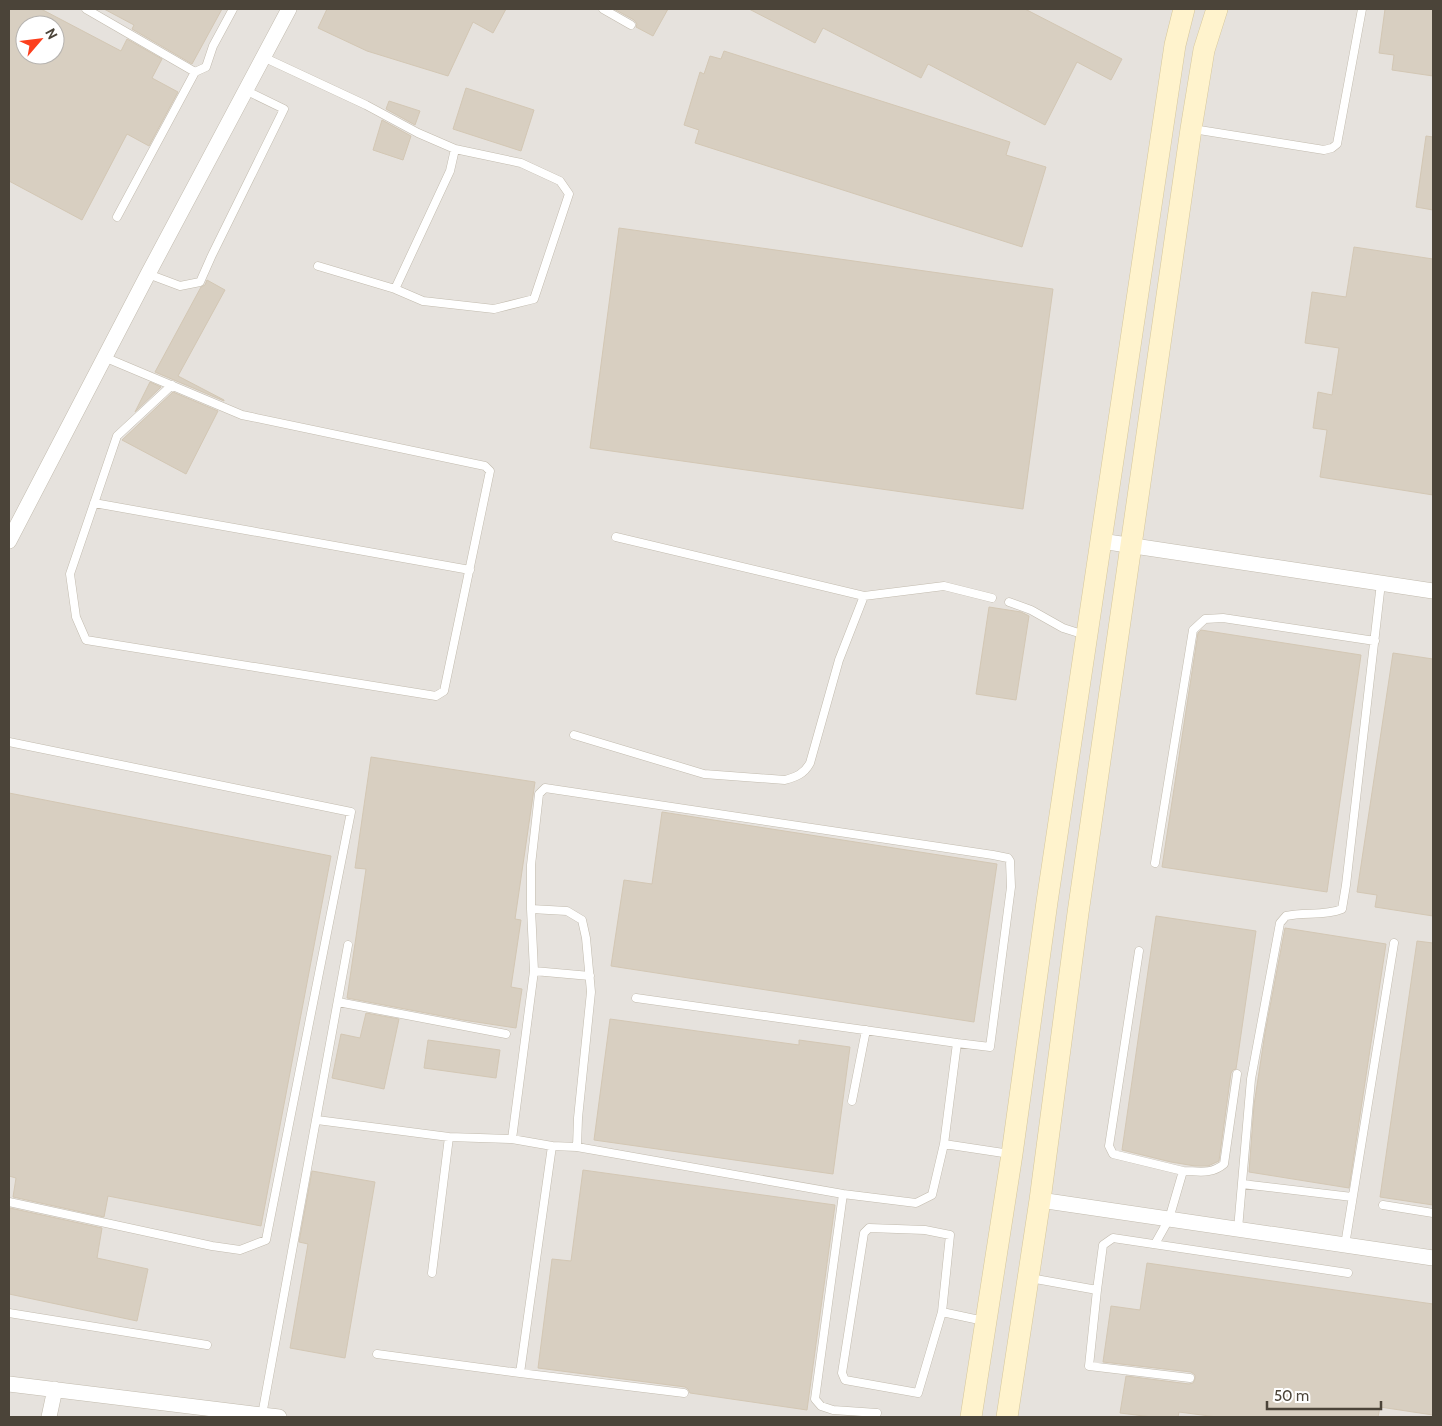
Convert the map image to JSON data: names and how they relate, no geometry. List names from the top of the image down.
{
  "scale_bar": "50 m",
  "north": "top right"
}
